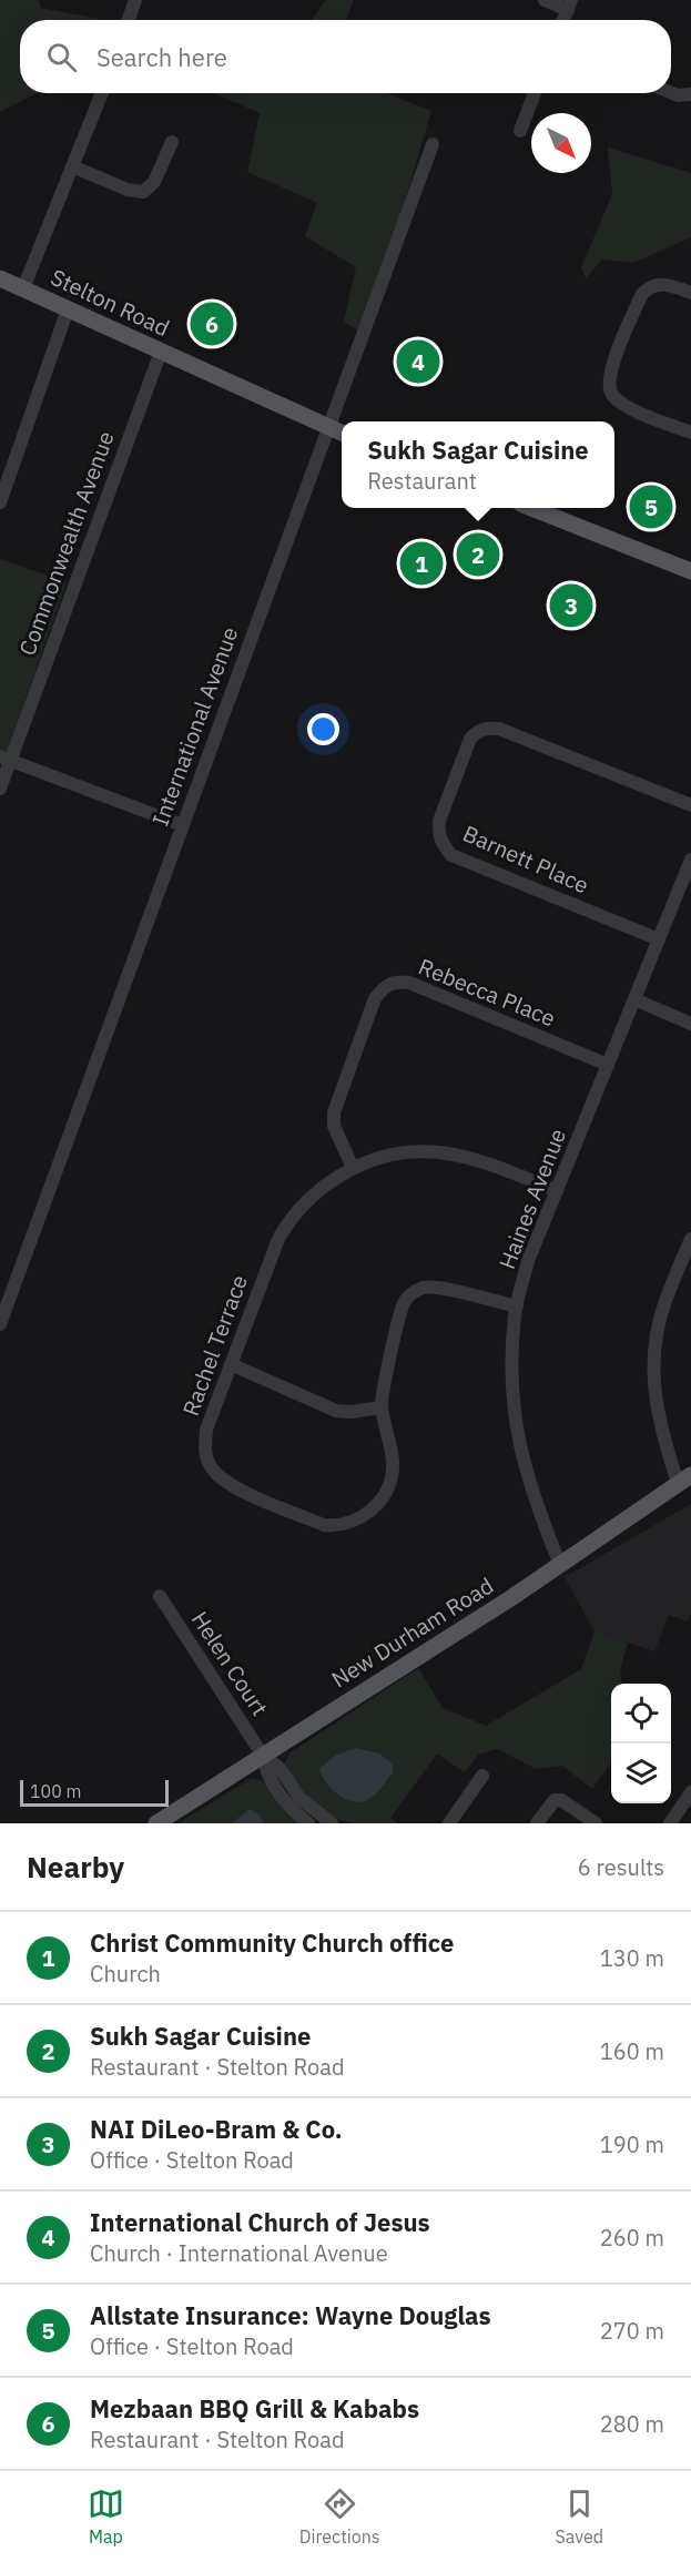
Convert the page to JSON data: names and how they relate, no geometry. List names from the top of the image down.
{
  "streets": {
    "main road": ["Stelton Road", "New Durham Road"],
    "street": [
      "Commonwealth Avenue",
      "International Avenue",
      "Barnett Place",
      "Rebecca Place",
      "Haines Avenue",
      "Rachel Terrace",
      "Helen Court"
    ]
  },
  "crossings": [
    ["Stelton Road", "Commonwealth Avenue"],
    ["Stelton Road", "International Avenue"],
    ["Barnett Place", "Haines Avenue"],
    ["Rebecca Place", "Haines Avenue"],
    ["Rebecca Place", "Rachel Terrace"],
    ["Haines Avenue", "Rachel Terrace"],
    ["Haines Avenue", "New Durham Road"],
    ["New Durham Road", "Helen Court"]
  ],
  "scale_bar": "100 m",
  "north": "bottom right",
  "page": {
    "search": "Search here",
    "pins": [
      "6",
      "4",
      "5",
      "2",
      "1",
      "3"
    ],
    "popup": ["Sukh Sagar Cuisine", "Restaurant"],
    "scale": "100 m",
    "heading": ["Nearby", "6 results"],
    "list": [
      {
        "mark": "1",
        "name": "Christ Community Church office",
        "note": "Church",
        "value": "130 m"
      },
      {
        "mark": "2",
        "name": "Sukh Sagar Cuisine",
        "note": "Restaurant · Stelton Road",
        "value": "160 m"
      },
      {
        "mark": "3",
        "name": "NAI DiLeo-Bram & Co.",
        "note": "Office · Stelton Road",
        "value": "190 m"
      },
      {
        "mark": "4",
        "name": "International Church of Jesus",
        "note": "Church · International Avenue",
        "value": "260 m"
      },
      {
        "mark": "5",
        "name": "Allstate Insurance: Wayne Douglas",
        "note": "Office · Stelton Road",
        "value": "270 m"
      },
      {
        "mark": "6",
        "name": "Mezbaan BBQ Grill & Kababs",
        "note": "Restaurant · Stelton Road",
        "value": "280 m"
      }
    ],
    "nav": ["Map", "Directions", "Saved"]
  }
}
